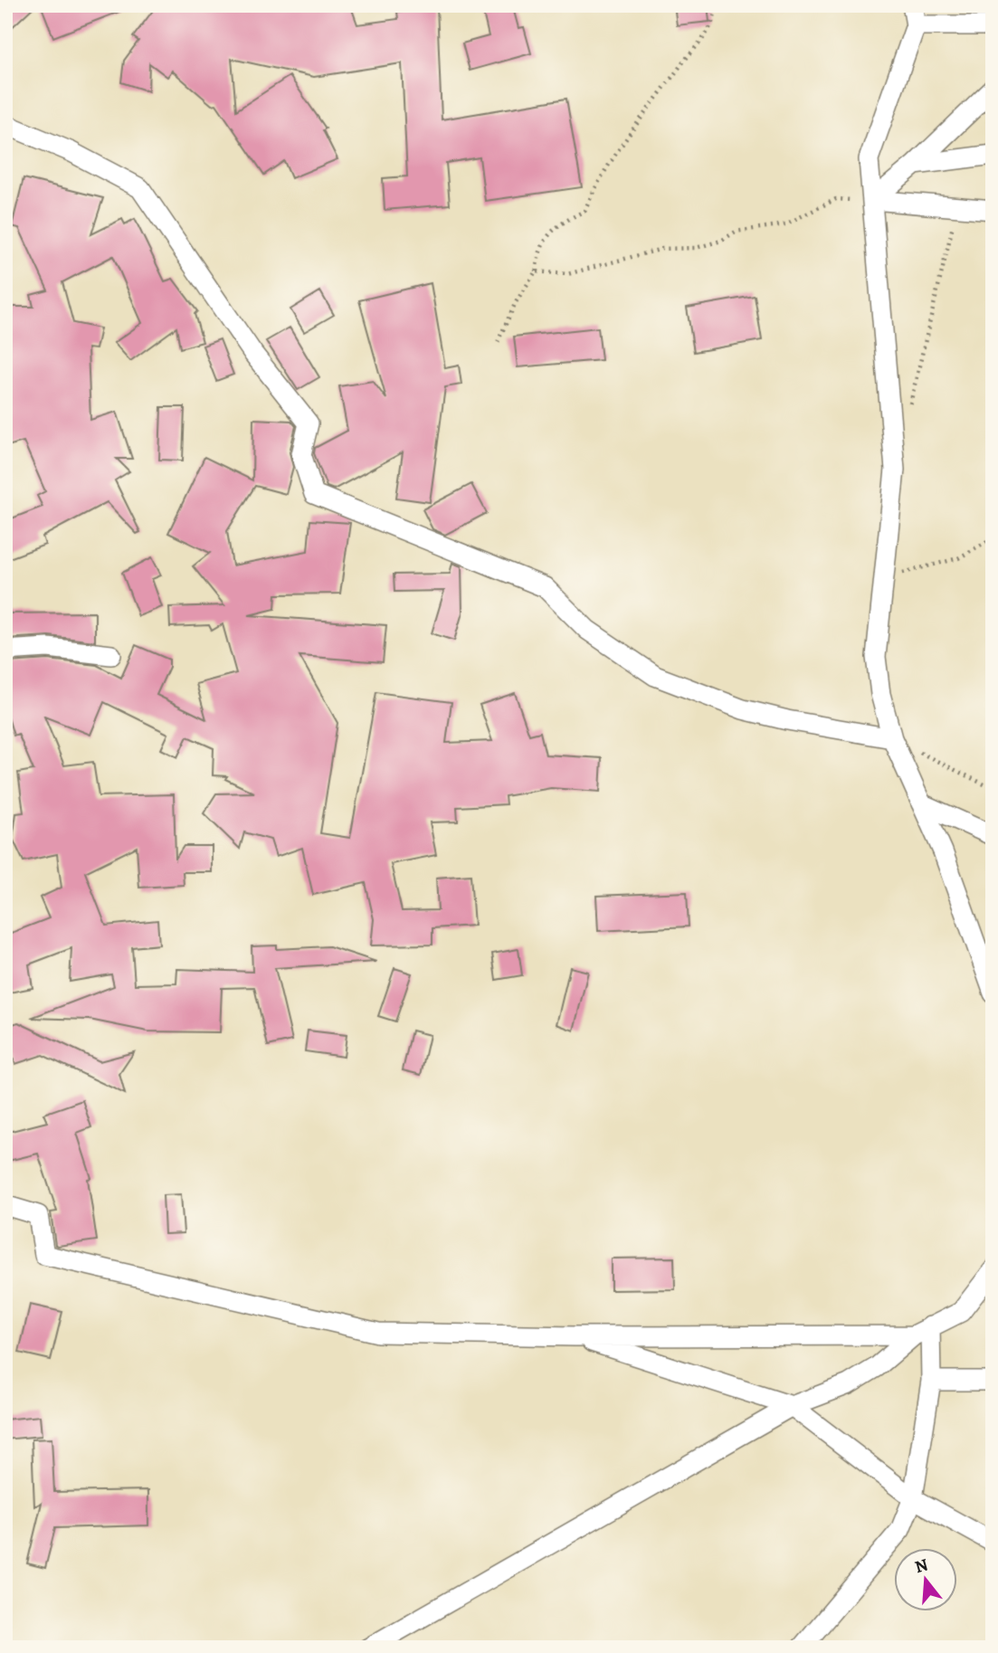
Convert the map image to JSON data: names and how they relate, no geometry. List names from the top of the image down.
{
  "north": "top"
}
